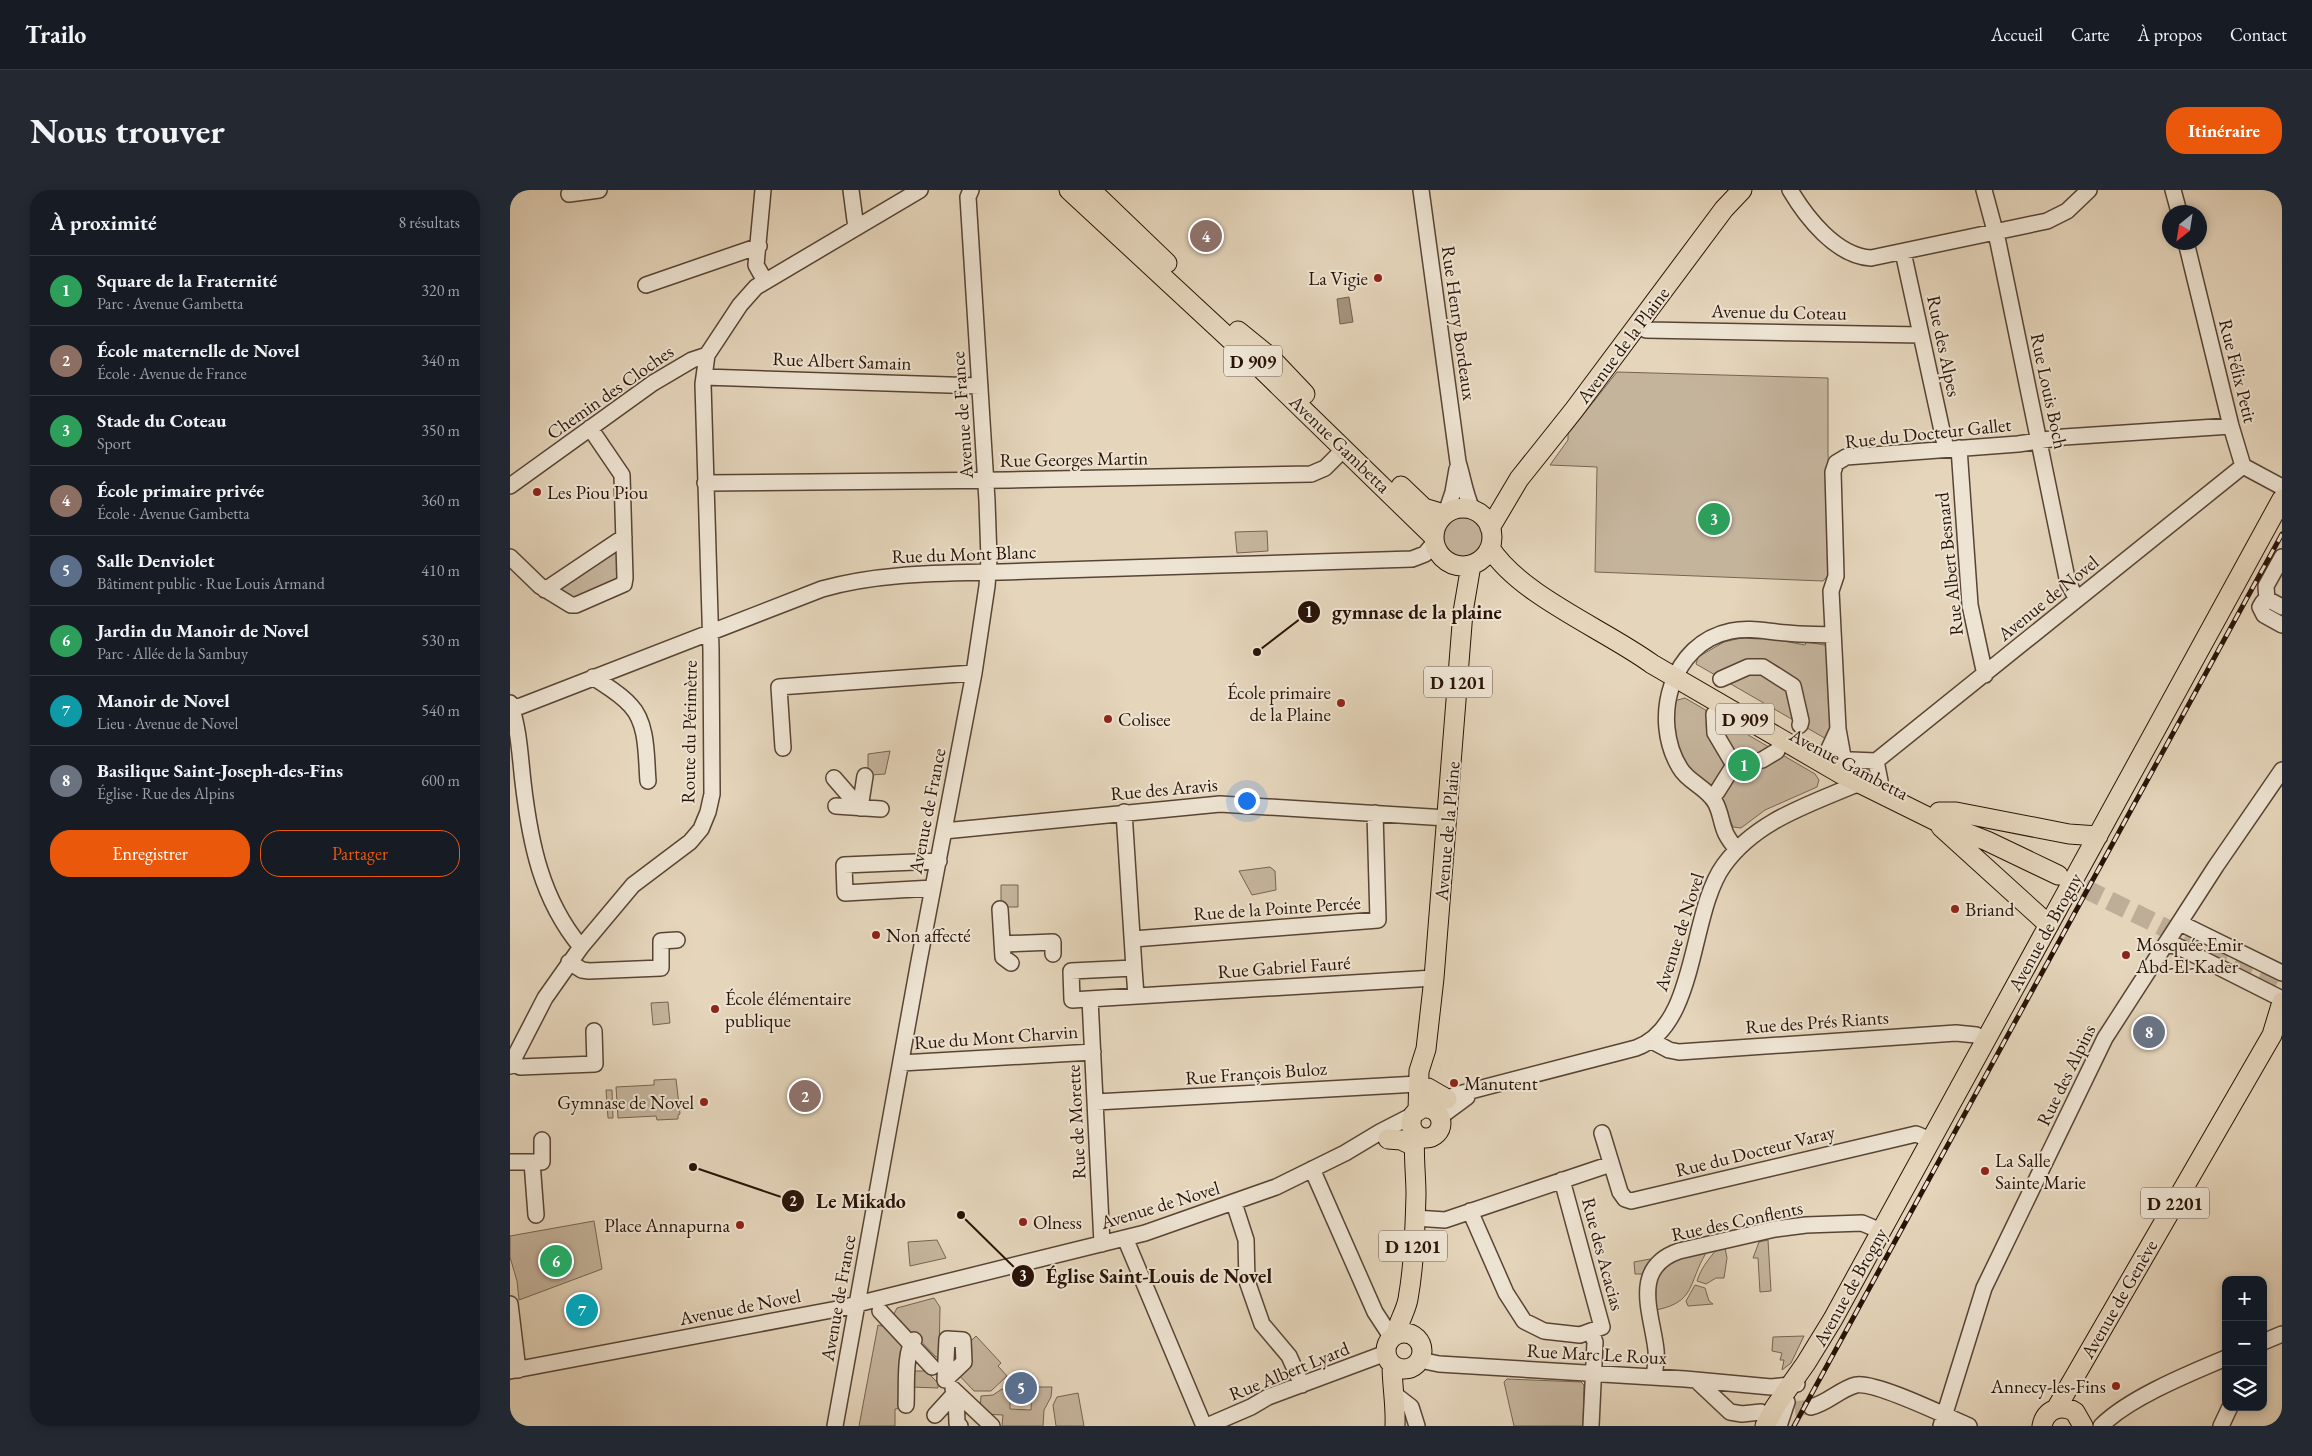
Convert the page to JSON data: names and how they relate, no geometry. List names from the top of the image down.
{
  "streets": {
    "main road": [
      "Avenue de la Plaine",
      "D 909",
      "Avenue Gambetta",
      "D 1201",
      "Avenue de Brogny",
      "D 2201",
      "Avenue de Genève"
    ],
    "street": [
      "Avenue du Coteau",
      "Rue Henry Bordeaux",
      "Rue des Alpes",
      "Rue Albert Samain",
      "Rue Félix Petit",
      "Rue Louis Boch",
      "Chemin des Cloches",
      "Avenue de France",
      "Rue du Docteur Gallet",
      "Rue Georges Martin",
      "Rue du Mont Blanc",
      "Rue Albert Besnard",
      "Avenue de Novel",
      "Route du Périmètre",
      "Rue des Aravis",
      "Rue de la Pointe Percée",
      "Rue Gabriel Fauré",
      "Rue des Prés Riants",
      "Rue du Mont Charvin",
      "Rue François Buloz",
      "Rue des Alpins",
      "Rue de Morette",
      "Rue du Docteur Varay",
      "Rue des Conflents",
      "Rue des Acacias",
      "Rue Marc Le Roux",
      "Rue Albert Lyard"
    ]
  },
  "crossings": [
    ["Avenue du Coteau", "Avenue de la Plaine"],
    ["Avenue du Coteau", "Rue des Alpes"],
    ["Rue Henry Bordeaux", "Avenue de la Plaine"],
    ["Rue Henry Bordeaux", "Avenue Gambetta"],
    ["Rue Henry Bordeaux", "Rue du Mont Blanc"],
    ["Avenue de la Plaine", "Avenue Gambetta"],
    ["Avenue de la Plaine", "Rue du Mont Blanc"],
    ["Avenue de la Plaine", "Avenue de Novel"],
    ["Avenue de la Plaine", "Rue des Aravis"],
    ["Avenue de la Plaine", "Rue Gabriel Fauré"],
    ["Avenue de la Plaine", "Rue François Buloz"],
    ["Avenue de la Plaine", "Rue Marc Le Roux"],
    ["Avenue de la Plaine", "Rue Albert Lyard"],
    ["Rue des Alpes", "Rue du Docteur Gallet"],
    ["Rue des Alpes", "Rue Albert Besnard"],
    ["Rue Albert Samain", "Avenue de France"],
    ["Rue Albert Samain", "Route du Périmètre"],
    ["Rue Félix Petit", "Rue du Docteur Gallet"],
    ["Rue Félix Petit", "Avenue de Novel"],
    ["Rue Louis Boch", "Rue du Docteur Gallet"],
    ["Rue Louis Boch", "Avenue de Novel"],
    ["Chemin des Cloches", "Route du Périmètre"],
    ["Avenue de France", "Rue Georges Martin"],
    ["Avenue de France", "Rue du Mont Blanc"],
    ["Avenue de France", "Avenue de Novel"],
    ["Avenue de France", "Rue des Aravis"],
    ["Avenue de France", "Rue du Mont Charvin"],
    ["Rue du Docteur Gallet", "Avenue Gambetta"],
    ["Rue du Docteur Gallet", "Rue Albert Besnard"],
    ["Avenue Gambetta", "Rue Georges Martin"],
    ["Avenue Gambetta", "Rue du Mont Blanc"],
    ["Avenue Gambetta", "Avenue de Novel"],
    ["Rue Georges Martin", "Route du Périmètre"],
    ["Rue du Mont Blanc", "Route du Périmètre"],
    ["Rue Albert Besnard", "Avenue de Novel"],
    ["Avenue de Novel", "Rue des Prés Riants"],
    ["Avenue de Novel", "Rue de Morette"],
    ["Rue des Aravis", "Rue de la Pointe Percée"],
    ["Avenue de Brogny", "Rue des Prés Riants"],
    ["Avenue de Brogny", "Rue du Docteur Varay"],
    ["Avenue de Brogny", "Rue des Conflents"],
    ["Avenue de Brogny", "Rue Marc Le Roux"],
    ["Rue du Mont Charvin", "Rue de Morette"],
    ["Rue François Buloz", "Rue de Morette"],
    ["Rue des Conflents", "Rue Marc Le Roux"],
    ["Rue des Acacias", "Rue Marc Le Roux"],
    ["Rue Marc Le Roux", "Rue Albert Lyard"]
  ],
  "places": [
    "La Vigie",
    "Les Piou Piou",
    "gymnase de la plaine",
    "École primaire de la Plaine",
    "Colisee",
    "Briand",
    "Non affecté",
    "Mosquée Emir Abd-El-Kader",
    "École élémentaire publique",
    "Manutent",
    "Gymnase de Novel",
    "Le Mikado",
    "La Salle Sainte Marie",
    "Église Saint-Louis de Novel",
    "Olness",
    "Place Annapurna",
    "Annecy-les-Fins"
  ],
  "north": "bottom left",
  "page": {
    "header": "Trailo",
    "nav": [
      "Accueil",
      "Carte",
      "À propos",
      "Contact"
    ],
    "buttons": [
      "Itinéraire",
      ["Enregistrer", "Partager"]
    ],
    "title": "Nous trouver",
    "heading": ["À proximité", "8 résultats"],
    "pins": [
      "4",
      "3",
      "1",
      "8",
      "2",
      "6",
      "7",
      "5"
    ],
    "list": [
      {
        "mark": "1",
        "name": "Square de la Fraternité",
        "note": "Parc · Avenue Gambetta",
        "value": "320 m"
      },
      {
        "mark": "2",
        "name": "École maternelle de Novel",
        "note": "École · Avenue de France",
        "value": "340 m"
      },
      {
        "mark": "3",
        "name": "Stade du Coteau",
        "note": "Sport",
        "value": "350 m"
      },
      {
        "mark": "4",
        "name": "École primaire privée",
        "note": "École · Avenue Gambetta",
        "value": "360 m"
      },
      {
        "mark": "5",
        "name": "Salle Denviolet",
        "note": "Bâtiment public · Rue Louis Armand",
        "value": "410 m"
      },
      {
        "mark": "6",
        "name": "Jardin du Manoir de Novel",
        "note": "Parc · Allée de la Sambuy",
        "value": "530 m"
      },
      {
        "mark": "7",
        "name": "Manoir de Novel",
        "note": "Lieu · Avenue de Novel",
        "value": "540 m"
      },
      {
        "mark": "8",
        "name": "Basilique Saint-Joseph-des-Fins",
        "note": "Église · Rue des Alpins",
        "value": "600 m"
      }
    ],
    "map_buttons": ["+", "−"]
  }
}
